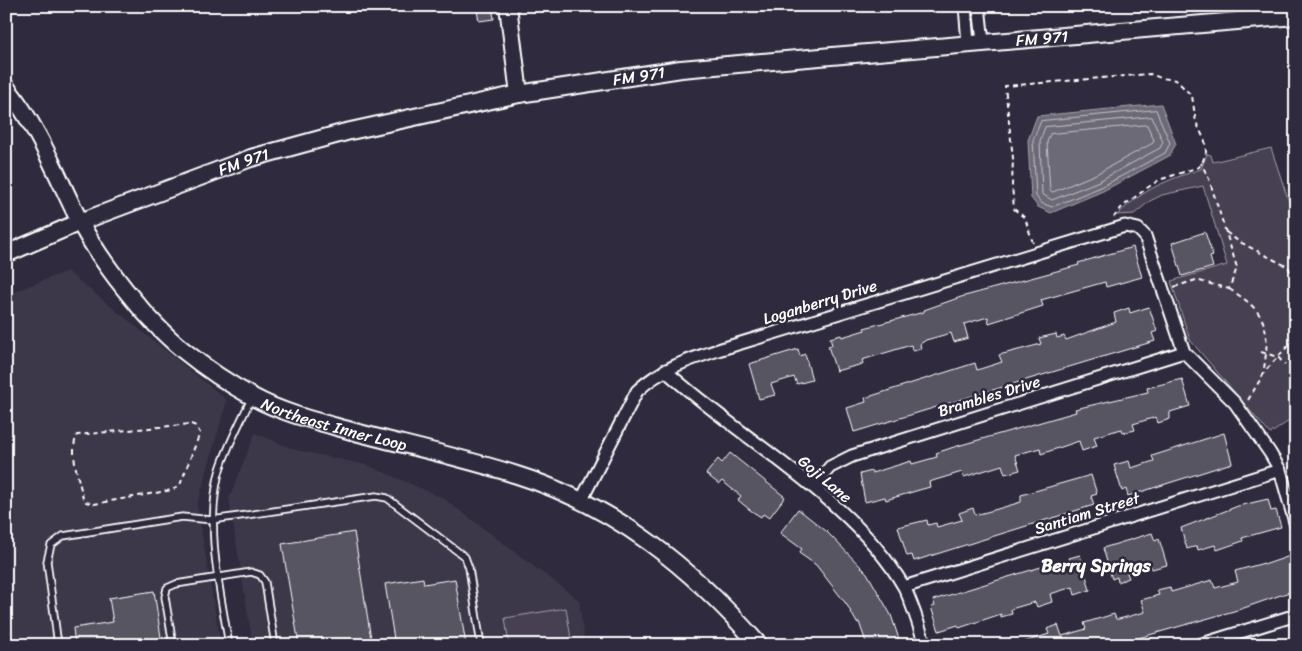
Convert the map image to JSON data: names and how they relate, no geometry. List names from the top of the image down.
{
  "streets": {
    "main road": ["FM 971", "Northeast Inner Loop"],
    "street": [
      "Loganberry Drive",
      "Brambles Drive",
      "Goji Lane",
      "Santiam Street"
    ]
  },
  "crossings": [
    ["FM 971", "Northeast Inner Loop"],
    ["Loganberry Drive", "Brambles Drive"],
    ["Loganberry Drive", "Northeast Inner Loop"],
    ["Loganberry Drive", "Goji Lane"],
    ["Brambles Drive", "Goji Lane"],
    ["Goji Lane", "Santiam Street"]
  ],
  "districts": ["Berry Springs"]
}
